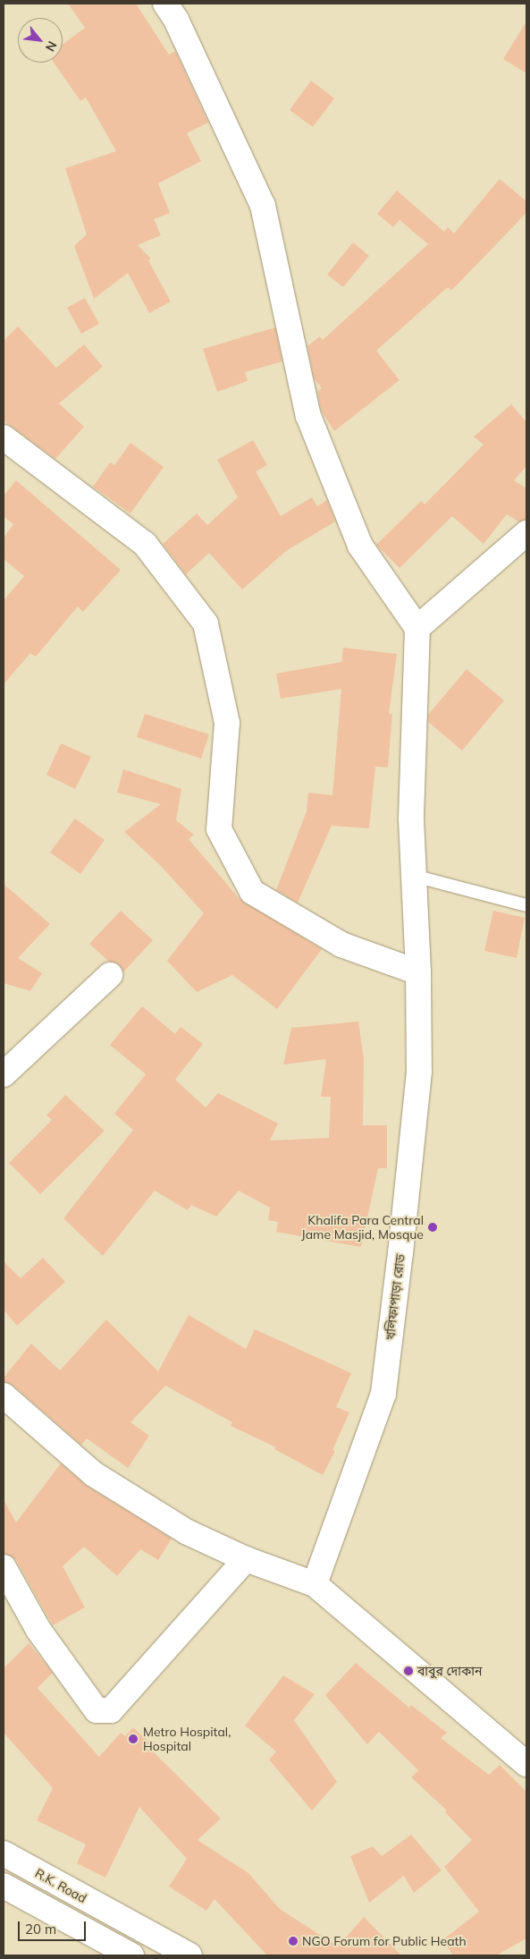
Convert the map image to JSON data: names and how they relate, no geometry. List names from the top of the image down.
{
  "streets": {
    "main road": ["খলিফাপাড়া রোড", "R.K. Road"]
  },
  "places": [
    "Khalifa Para Central Jame Masjid, Mosque",
    "বাবুর দোকান",
    "Metro Hospital, Hospital",
    "NGO Forum for Public Heath"
  ],
  "scale_bar": "20 m",
  "north": "bottom right"
}
